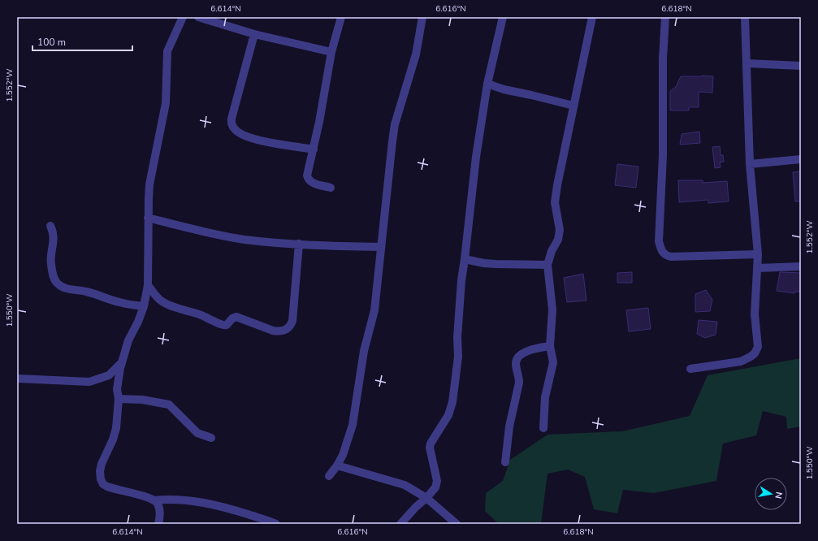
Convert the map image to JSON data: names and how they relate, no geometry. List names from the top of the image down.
{
  "scale_bar": "100 m",
  "north": "right",
  "coordinates": [
    "6.614°N",
    "6.616°N",
    "6.618°N",
    "1.552°W",
    "1.550°W"
  ]
}
